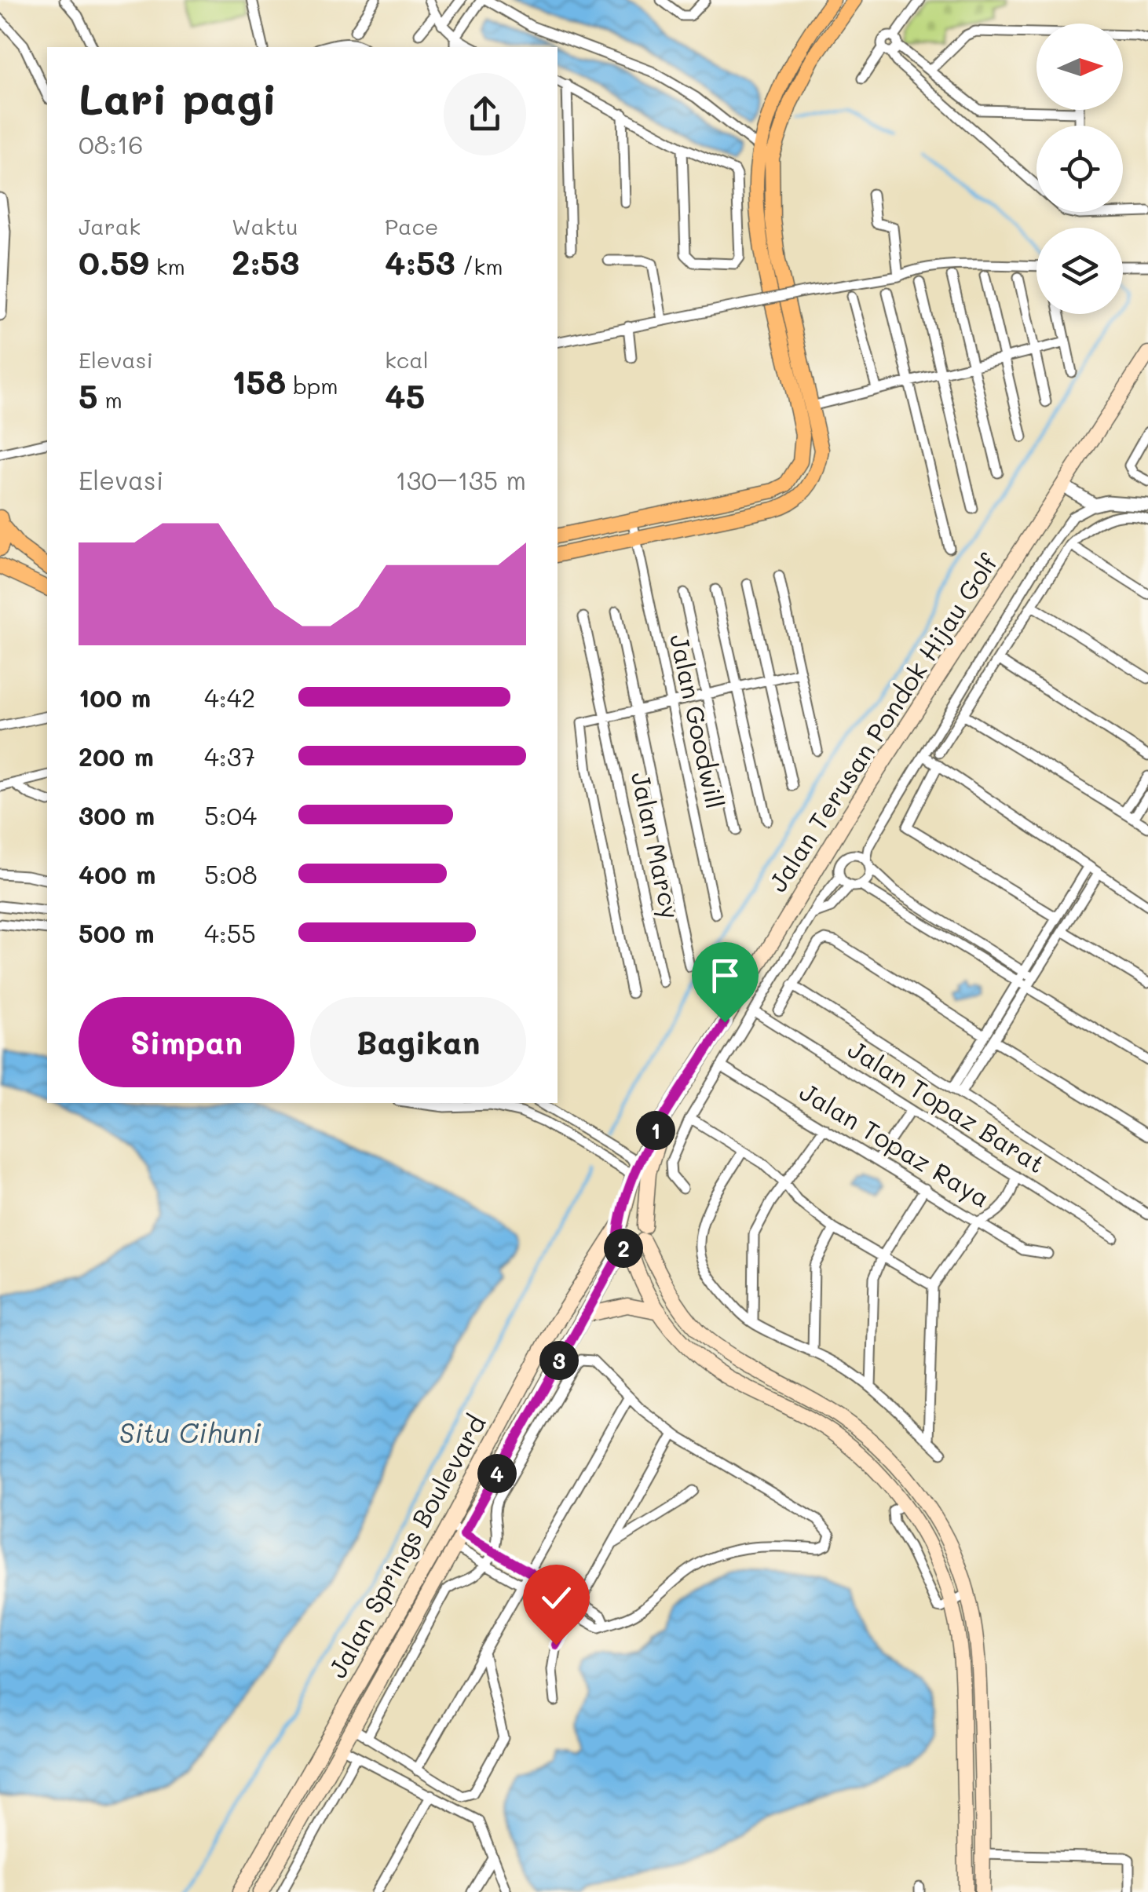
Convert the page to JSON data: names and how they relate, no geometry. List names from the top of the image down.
{
  "streets": {
    "main road": ["Jalan Terusan Pondok Hijau Golf", "Jalan Springs Boulevard"],
    "street": [
      "Jalan Goodwill",
      "Jalan Marcy",
      "Jalan Topaz Barat",
      "Jalan Topaz Raya"
    ]
  },
  "crossings": [
    ["Jalan Terusan Pondok Hijau Golf", "Jalan Springs Boulevard"]
  ],
  "water": ["Situ Cihuni"],
  "north": "right",
  "page": {
    "heading": ["Lari pagi", "08:16"],
    "stats": [
      ["Jarak", "0.59 km"],
      ["Waktu", "2:53"],
      ["Pace", "4:53 /km"],
      ["Elevasi", "5 m"],
      ["158 bpm"],
      ["kcal", "45"]
    ],
    "chart": ["Elevasi", "130–135 m"],
    "list": [
      {
        "name": "100 m",
        "note": "4:42"
      },
      {
        "name": "200 m",
        "note": "4:37"
      },
      {
        "name": "300 m",
        "note": "5:04"
      },
      {
        "name": "400 m",
        "note": "5:08"
      },
      {
        "name": "500 m",
        "note": "4:55"
      }
    ],
    "buttons": ["Simpan", "Bagikan"],
    "pins": [
      "1",
      "2",
      "3",
      "4"
    ]
  }
}
